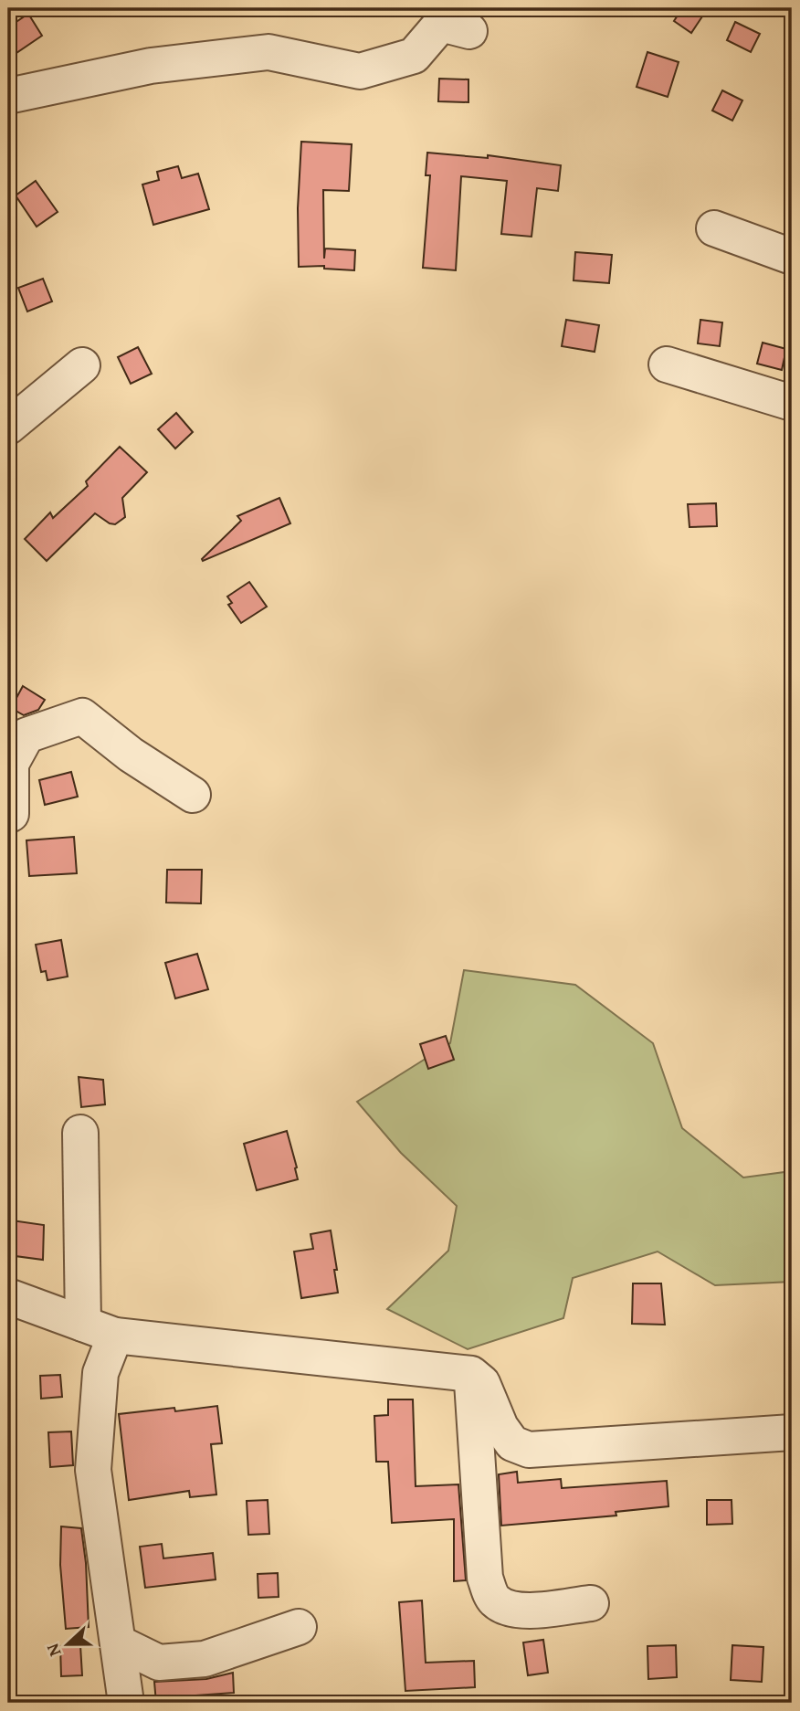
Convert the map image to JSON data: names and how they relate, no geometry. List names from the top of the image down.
{
  "north": "left"
}
